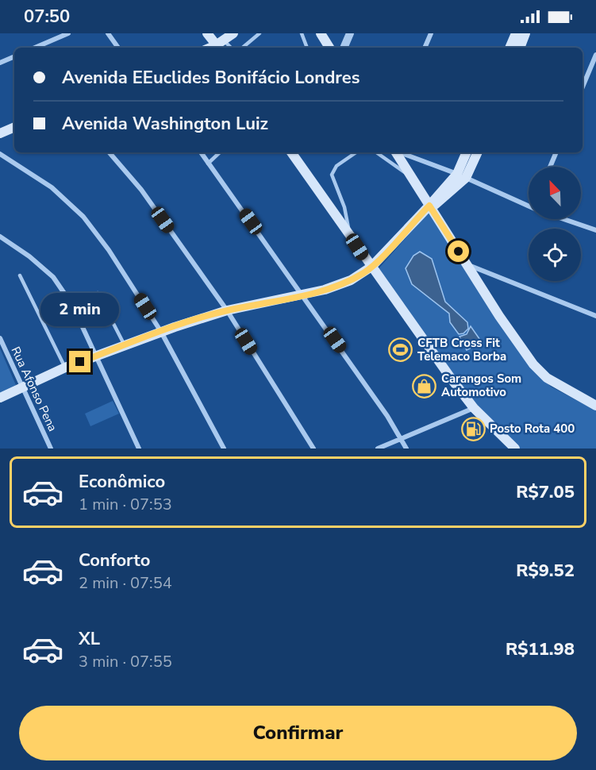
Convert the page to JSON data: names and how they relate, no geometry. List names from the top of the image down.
{
  "streets": {
    "street": ["Rua Afonso Pena"]
  },
  "places": {
    "sports": ["CFTB Cross Fit Telemaco Borba"],
    "shop": ["Carangos Som Automotivo"],
    "fuel station": ["Posto Rota 400"]
  },
  "north": "top left",
  "page": {
    "status": "07:50",
    "banner": ["Avenida EEuclides Bonifácio Londres", "Avenida Washington Luiz"],
    "bubble": "2 min",
    "list": [
      {
        "name": "Econômico",
        "note": "1 min · 07:53",
        "value": "R$7.05"
      },
      {
        "name": "Conforto",
        "note": "2 min · 07:54",
        "value": "R$9.52"
      },
      {
        "name": "XL",
        "note": "3 min · 07:55",
        "value": "R$11.98"
      }
    ],
    "buttons": "Confirmar"
  }
}
